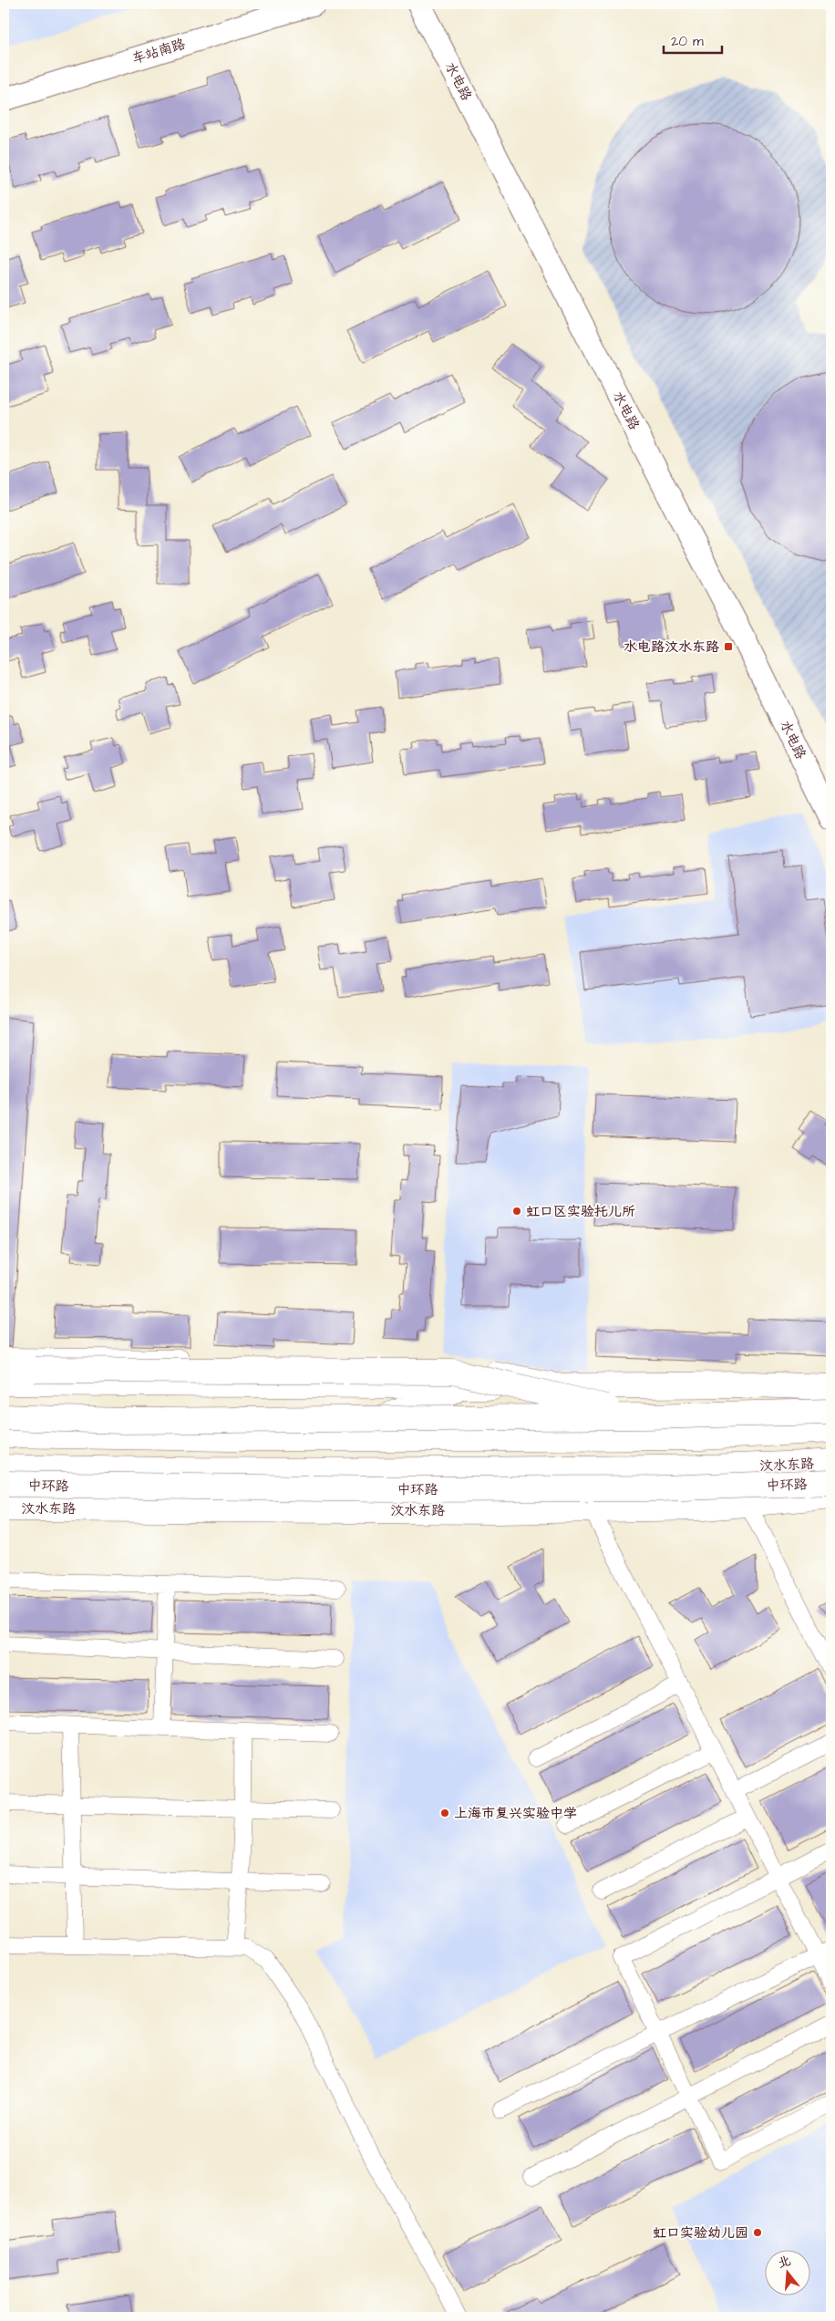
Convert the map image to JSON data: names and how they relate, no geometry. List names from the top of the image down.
{
  "streets": {
    "main road": [
      "车站南路",
      "水电路",
      "汶水东路",
      "中环路"
    ]
  },
  "places": {
    "transit": ["水电路汶水东路"],
    "other": ["虹口区实验托儿所", "上海市复兴实验中学", "虹口实验幼儿园"]
  },
  "scale_bar": "20 m",
  "north": "top"
}
